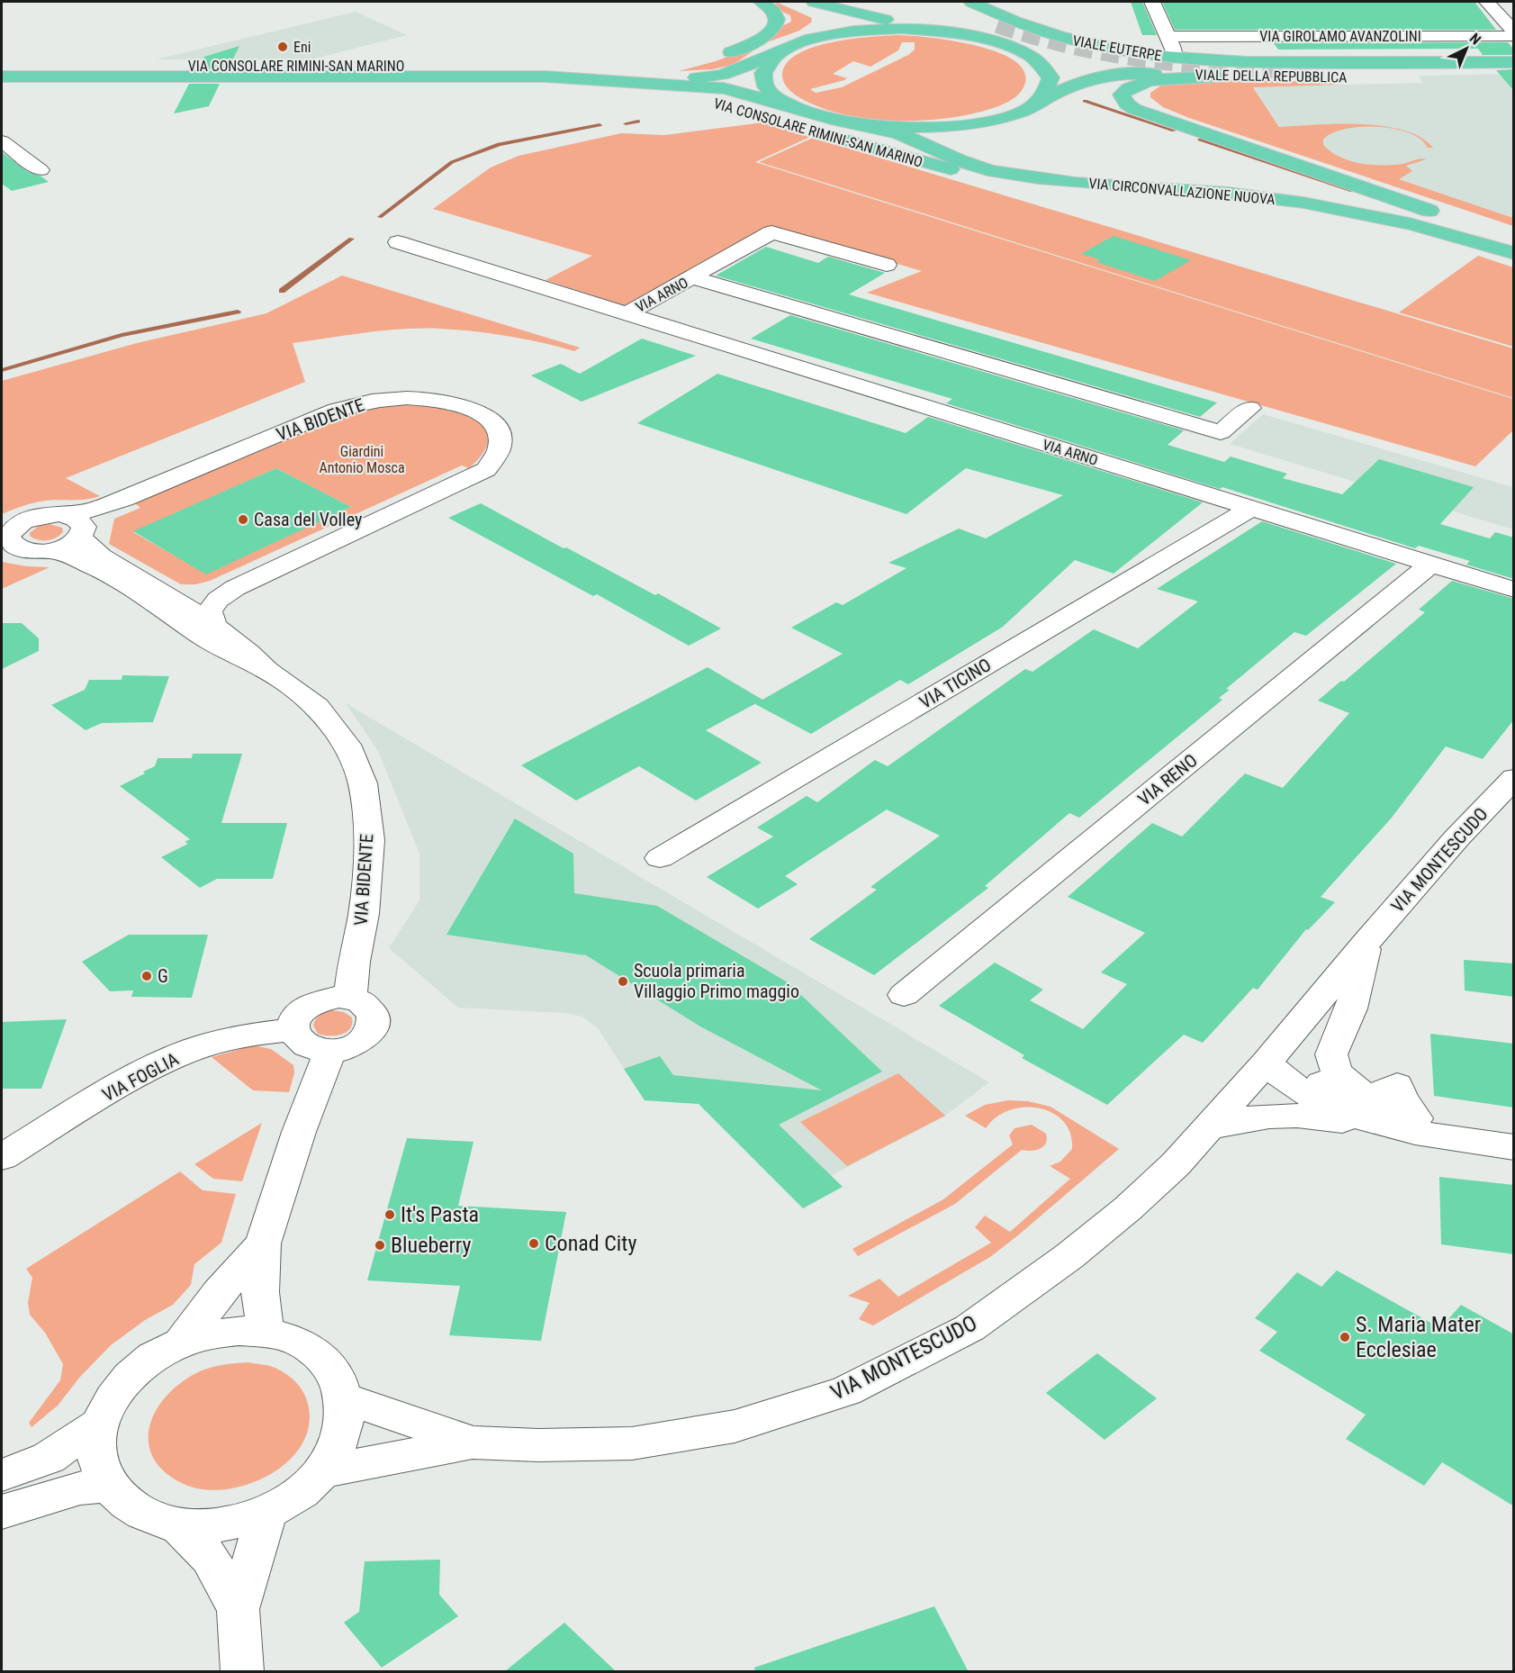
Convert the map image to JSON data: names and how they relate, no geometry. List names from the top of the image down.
{
  "streets": {
    "main road": [
      "VIALE EUTERPE",
      "VIA CONSOLARE RIMINI-SAN MARINO",
      "VIALE DELLA REPUBBLICA",
      "VIA CIRCONVALLAZIONE NUOVA"
    ],
    "street": [
      "VIA GIROLAMO AVANZOLINI",
      "VIA ARNO",
      "VIA BIDENTE",
      "VIA TICINO",
      "VIA RENO",
      "VIA MONTESCUDO",
      "VIA FOGLIA"
    ]
  },
  "crossings": [
    ["VIALE EUTERPE", "VIALE DELLA REPUBBLICA"],
    ["VIALE EUTERPE", "VIA CIRCONVALLAZIONE NUOVA"],
    ["VIA CONSOLARE RIMINI-SAN MARINO", "VIA CIRCONVALLAZIONE NUOVA"],
    ["VIALE DELLA REPUBBLICA", "VIA CIRCONVALLAZIONE NUOVA"],
    ["VIA ARNO", "VIA TICINO"],
    ["VIA ARNO", "VIA RENO"],
    ["VIA BIDENTE", "VIA FOGLIA"]
  ],
  "parks": ["Giardini Antonio Mosca"],
  "places": [
    "Eni",
    "Casa del Volley",
    "G",
    "Scuola primaria Villaggio Primo maggio",
    "It's Pasta",
    "Conad City",
    "Blueberry",
    "S. Maria Mater Ecclesiae"
  ],
  "north": "top right"
}
